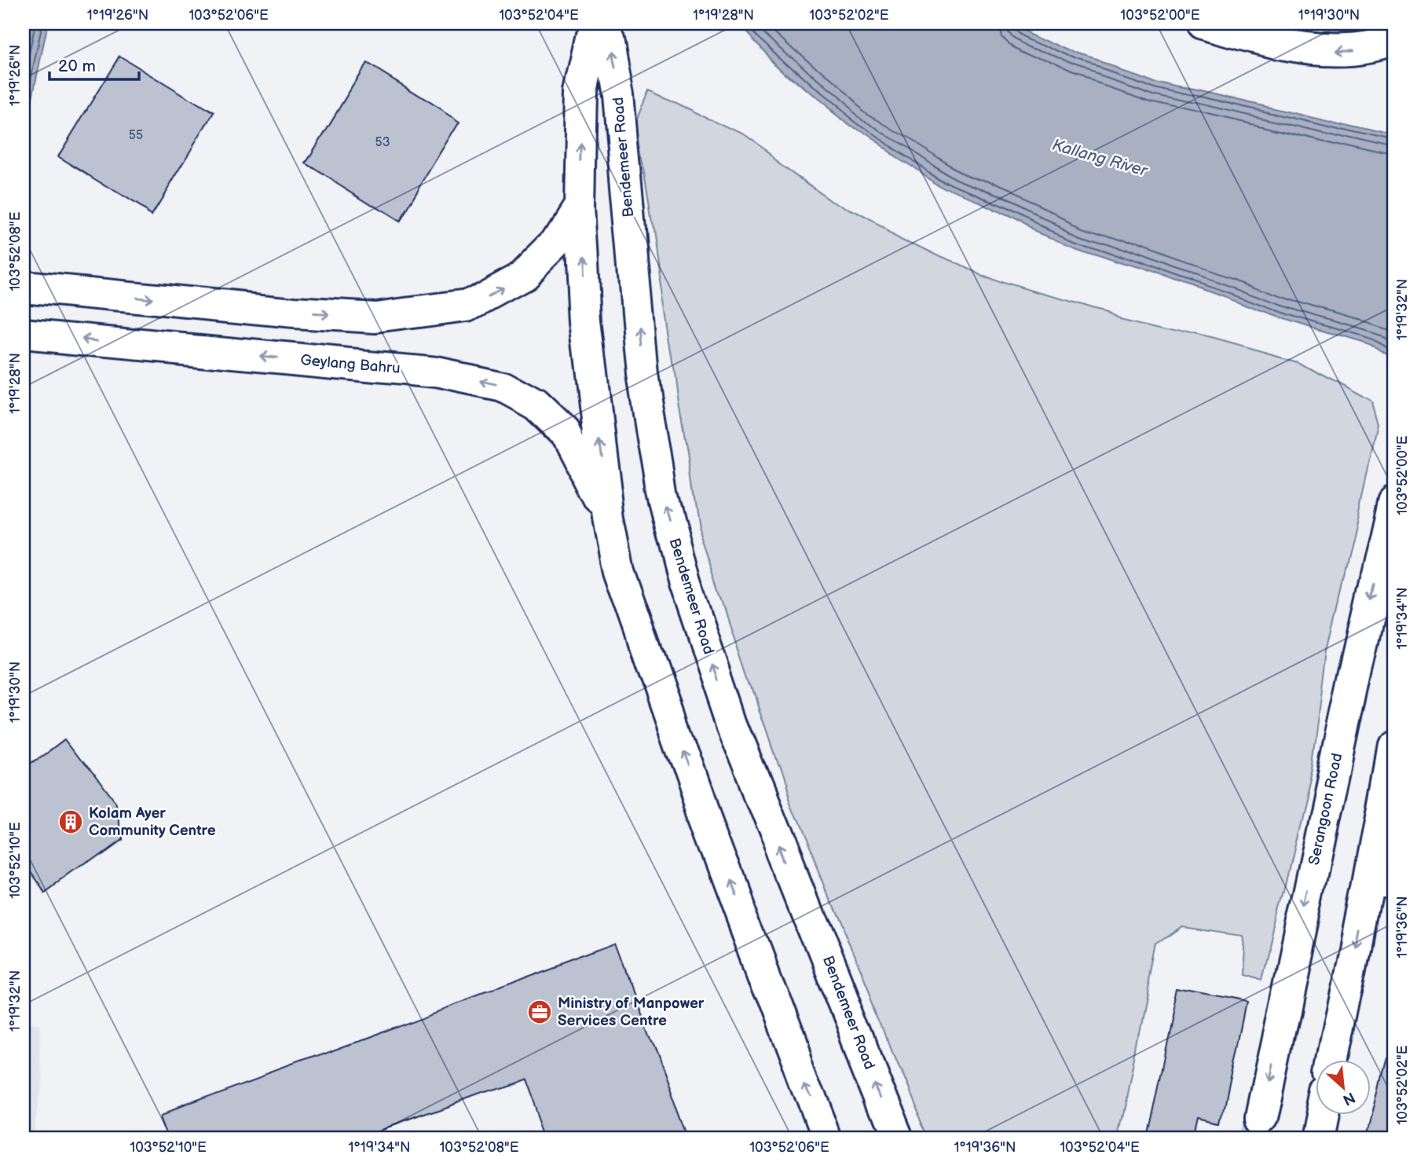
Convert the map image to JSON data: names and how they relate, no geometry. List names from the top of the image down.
{
  "streets": {
    "main road": ["Bendemeer Road", "Geylang Bahru", "Serangoon Road"]
  },
  "one_way": ["Geylang Bahru"],
  "water": ["Kallang River"],
  "places": {
    "building": ["Kolam Ayer Community Centre"],
    "office": ["Ministry of Manpower Services Centre"]
  },
  "house_numbers": ["55", "53"],
  "scale_bar": "20 m",
  "north": "bottom right",
  "coordinates": [
    "1°19'26\"N",
    "103°52'06\"E",
    "103°52'04\"E",
    "1°19'28\"N",
    "103°52'02\"E",
    "103°52'00\"E",
    "1°19'30\"N",
    "103°52'08\"E",
    "1°19'32\"N",
    "1°19'34\"N",
    "103°52'10\"E",
    "1°19'36\"N"
  ]
}
